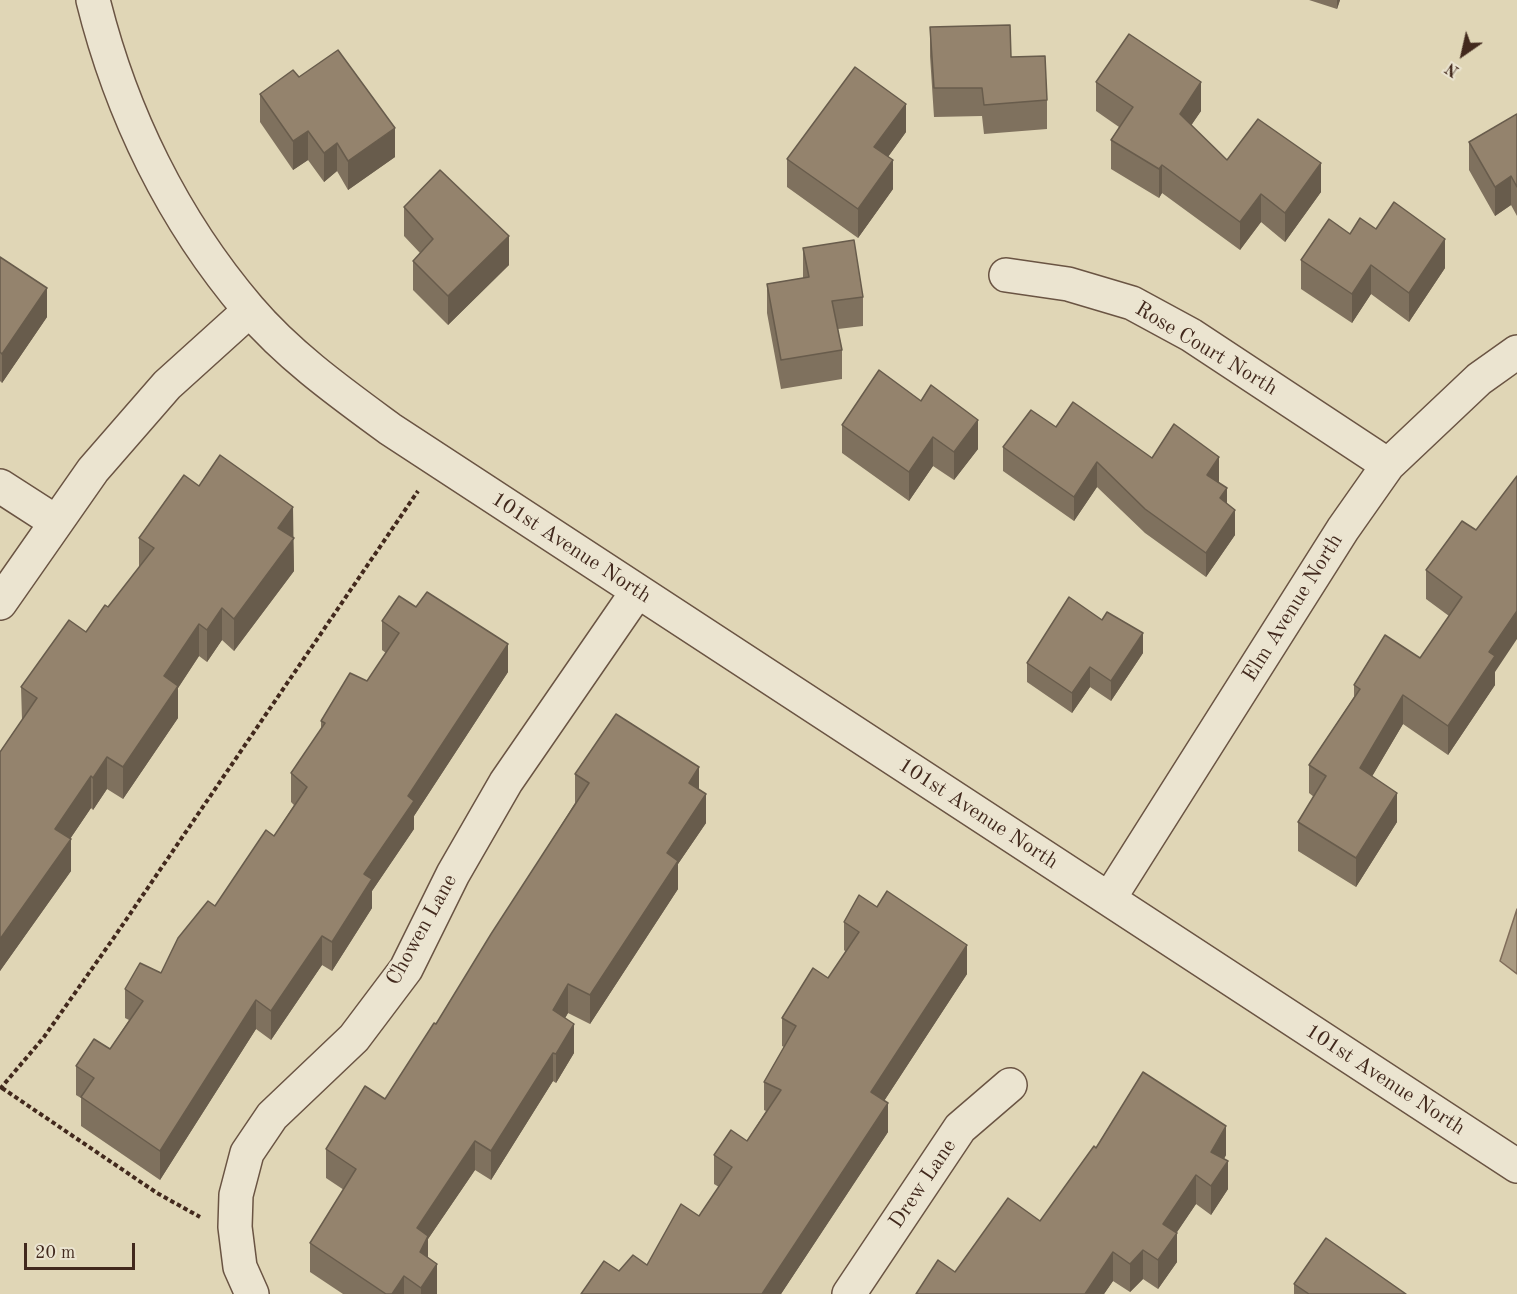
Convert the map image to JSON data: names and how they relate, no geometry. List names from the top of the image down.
{
  "streets": {
    "street": [
      "Rose Court North",
      "101st Avenue North",
      "Elm Avenue North",
      "Chowen Lane",
      "Drew Lane"
    ]
  },
  "crossings": [
    ["Rose Court North", "Elm Avenue North"],
    ["101st Avenue North", "Elm Avenue North"],
    ["101st Avenue North", "Chowen Lane"]
  ],
  "scale_bar": "20 m",
  "north": "bottom left"
}
